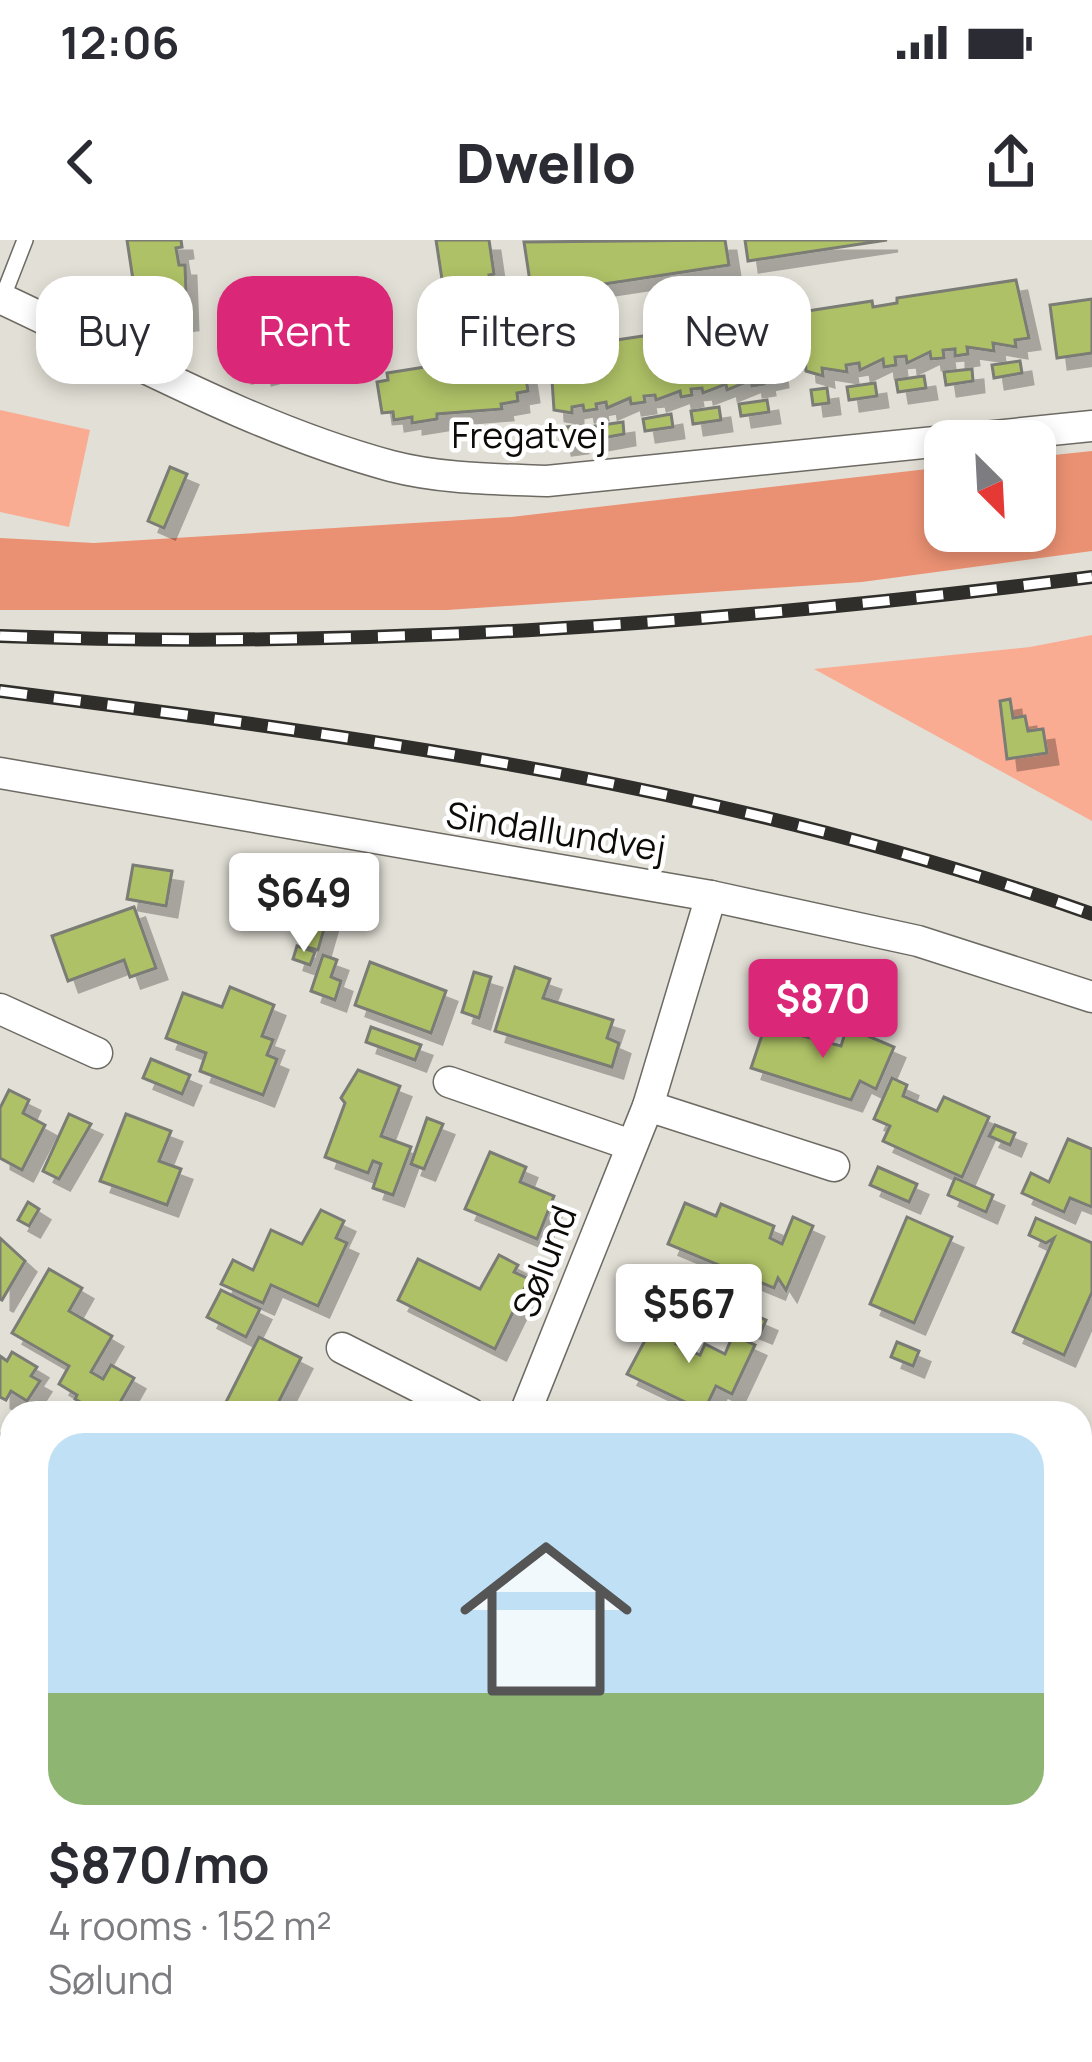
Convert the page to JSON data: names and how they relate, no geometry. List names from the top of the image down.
{
  "streets": {
    "street": ["Fregatvej", "Sindallundvej", "Sølund"]
  },
  "crossings": [
    ["Sindallundvej", "Sølund"]
  ],
  "north": "bottom right",
  "page": {
    "status": "12:06",
    "header": "Dwello",
    "chip": [
      "Buy",
      "Rent",
      "Filters",
      "New"
    ],
    "price": ["$649", "$870", "$567"],
    "list": [
      {
        "name": "$870/mo",
        "note": "4 rooms · 152 m² · Sølund"
      }
    ]
  }
}
